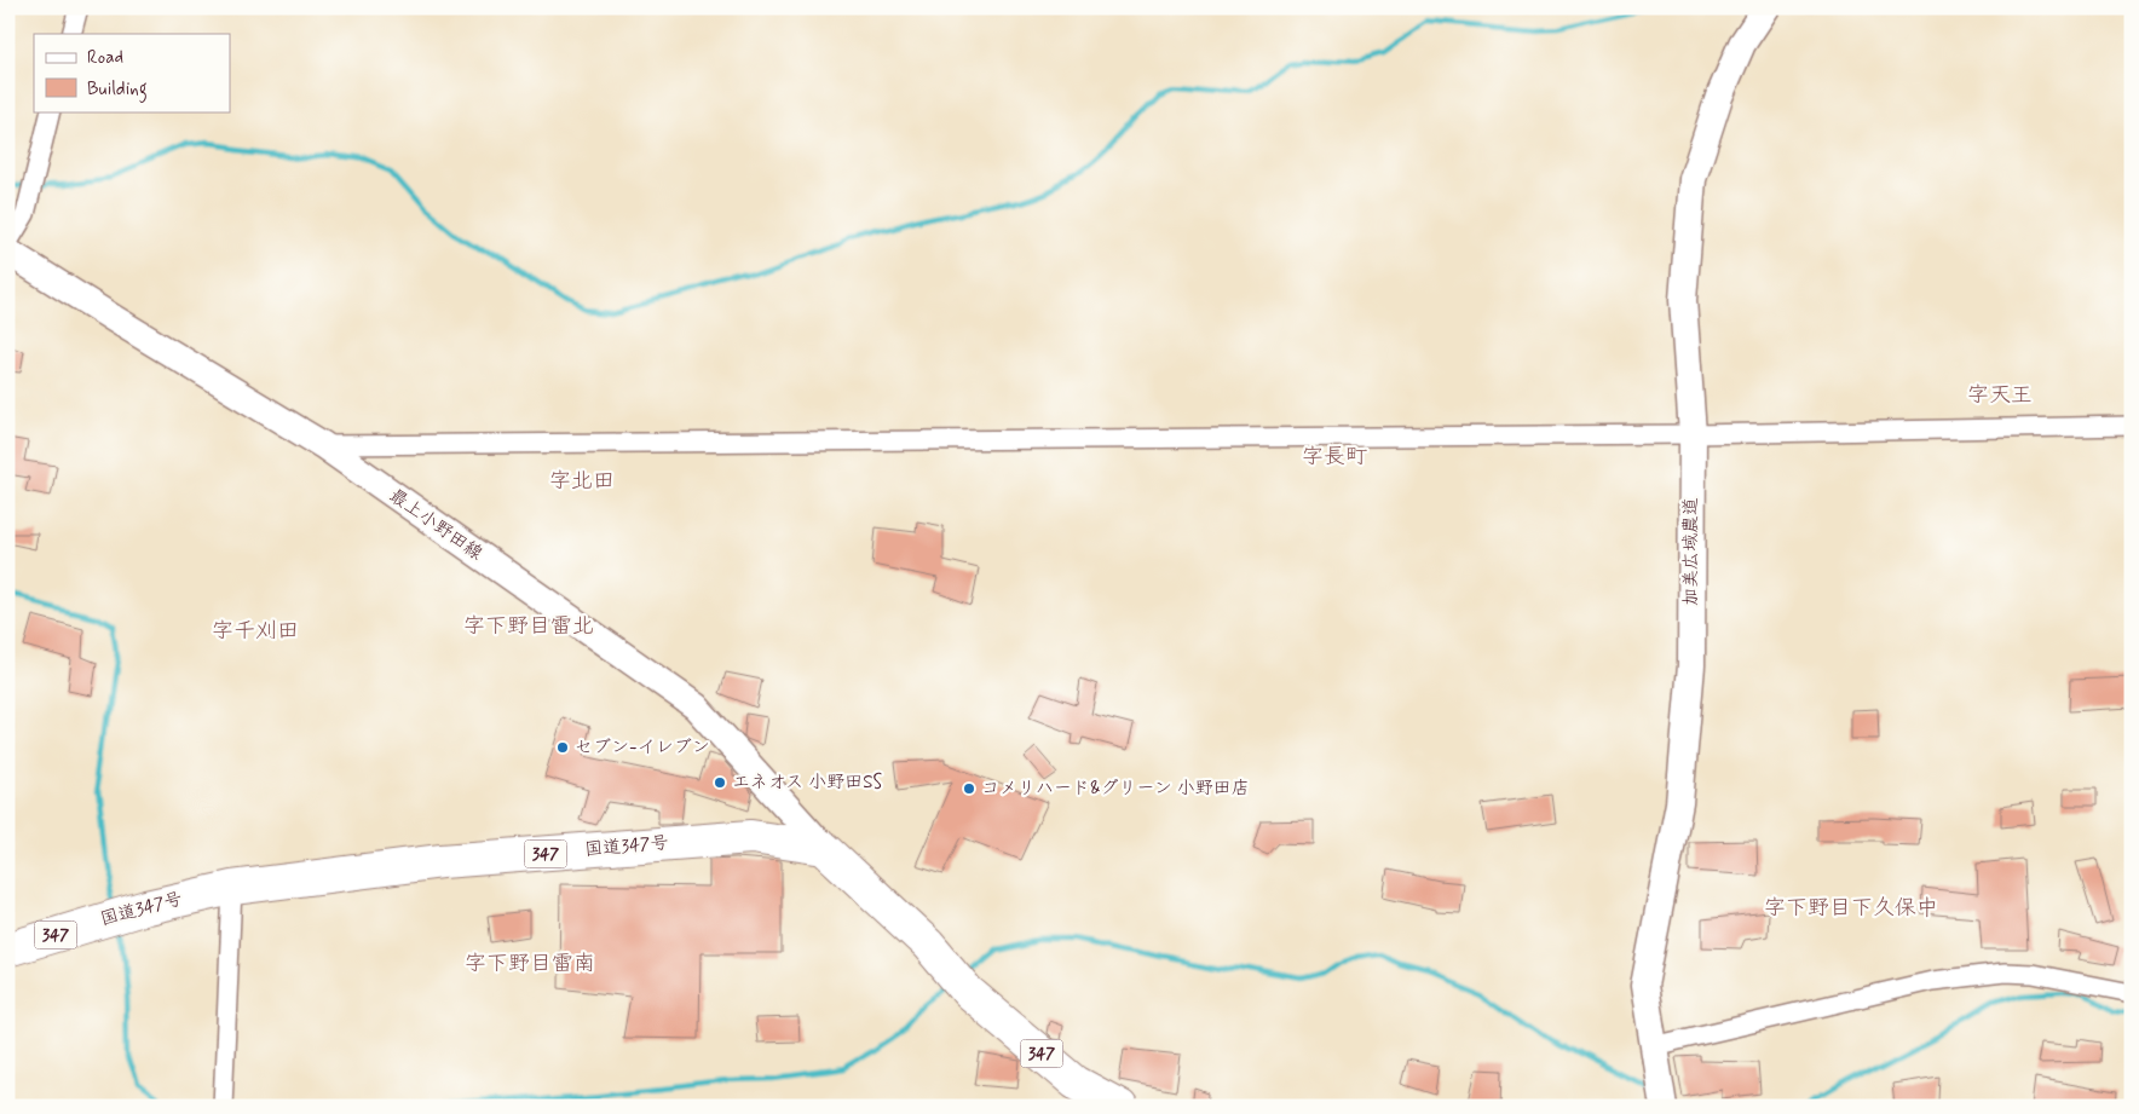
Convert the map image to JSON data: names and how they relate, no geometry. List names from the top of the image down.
{
  "streets": {
    "highway": ["国道347号", "347"],
    "street": ["最上小野田線", "加美広域農道"]
  },
  "crossings": [
    ["最上小野田線", "国道347号"],
    ["最上小野田線", "347"],
    ["国道347号", "347"]
  ],
  "districts": [
    "字天王",
    "字長町",
    "字北田",
    "字下野目雷北",
    "字千刈田",
    "字下野目下久保中",
    "字下野目雷南"
  ],
  "places": ["セブン-イレブン", "エネオス 小野田SS", "コメリハード&グリーン 小野田店"],
  "legend": ["Road", "Building"]
}
